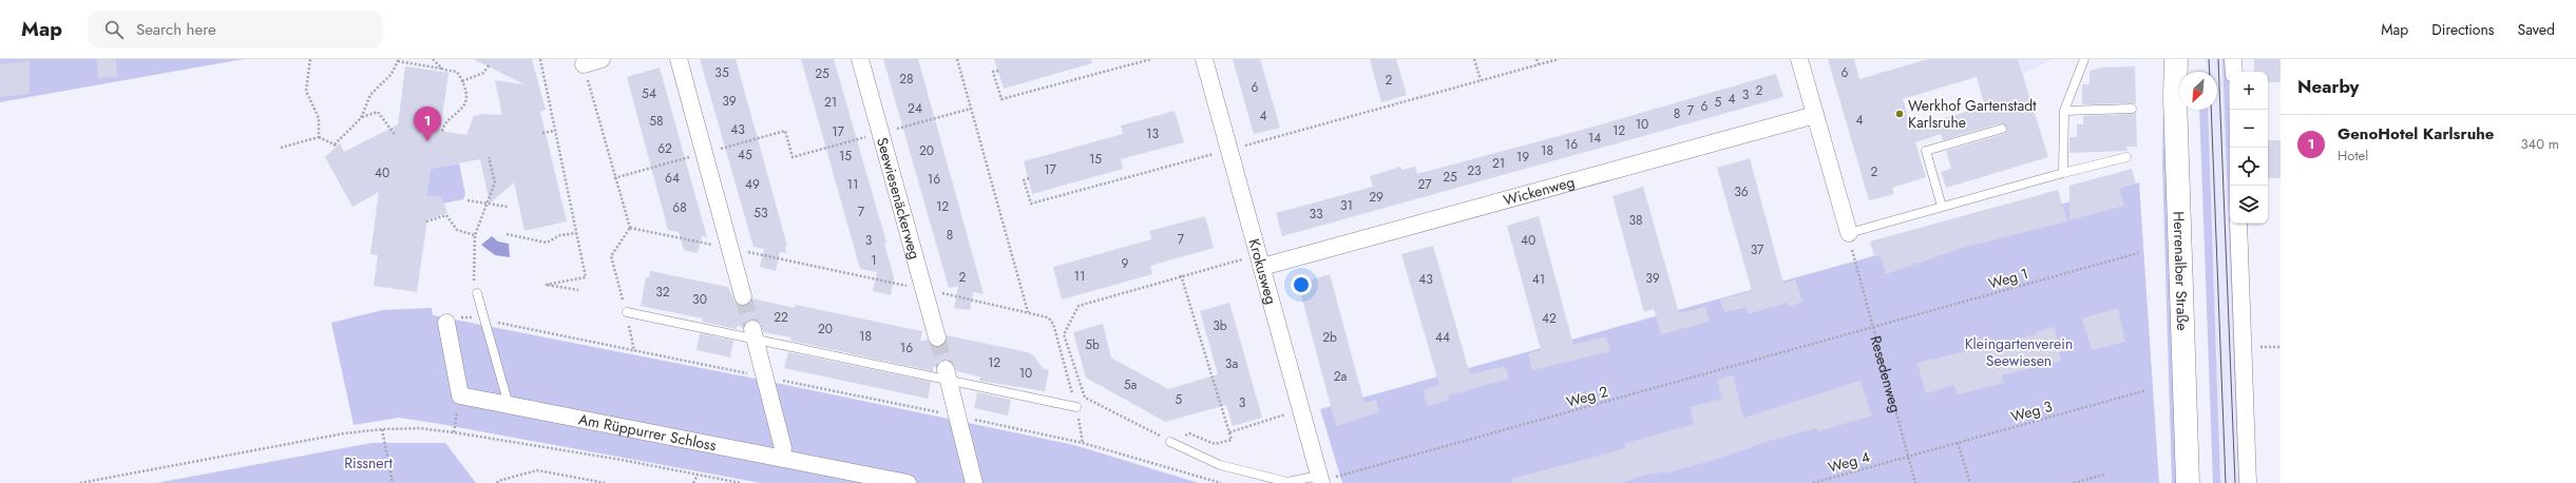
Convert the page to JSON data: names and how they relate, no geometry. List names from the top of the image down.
{
  "streets": {
    "main road": ["Herrenalber Straße"],
    "street": [
      "Wickenweg",
      "Seewiesenäckerweg",
      "Krokusweg",
      "Am Rüppurrer Schloss"
    ],
    "path": [
      "Weg 1",
      "Resedenweg",
      "Weg 2",
      "Weg 3",
      "Weg 4"
    ]
  },
  "crossings": [
    ["Wickenweg", "Krokusweg"],
    ["Krokusweg", "Weg 2"],
    ["Weg 1", "Resedenweg"],
    ["Weg 1", "Weg 2"],
    ["Resedenweg", "Weg 2"],
    ["Resedenweg", "Weg 3"],
    ["Resedenweg", "Weg 4"],
    ["Weg 3", "Weg 4"]
  ],
  "parks": ["Kleingartenverein Seewiesen", "Rissnert"],
  "places": ["Werkhof Gartenstadt Karlsruhe"],
  "house_numbers": [
    "35",
    "6",
    "25",
    "28",
    "2",
    "6",
    "2",
    "54",
    "3",
    "4",
    "39",
    "21",
    "5",
    "6",
    "24",
    "7",
    "8",
    "4",
    "4",
    "58",
    "10",
    "43",
    "12",
    "17",
    "13",
    "14",
    "16",
    "62",
    "20",
    "18",
    "45",
    "15",
    "19",
    "15",
    "21",
    "17",
    "23",
    "2",
    "40",
    "25",
    "64",
    "16",
    "49",
    "11",
    "27",
    "36",
    "29",
    "31",
    "12",
    "68",
    "7",
    "53",
    "33",
    "38",
    "8",
    "7",
    "3",
    "40",
    "37",
    "1",
    "9",
    "11",
    "2",
    "39",
    "43",
    "41",
    "32",
    "30",
    "22",
    "42",
    "3b",
    "20",
    "18",
    "2b",
    "44",
    "5b",
    "16",
    "12",
    "3a",
    "10",
    "2a",
    "5a",
    "5",
    "3"
  ],
  "north": "bottom left",
  "page": {
    "header": "Map",
    "search": "Search here",
    "nav": ["Map", "Directions", "Saved"],
    "heading": "Nearby",
    "map_buttons": ["+", "−"],
    "pins": "1",
    "list": [
      {
        "mark": "1",
        "name": "GenoHotel Karlsruhe",
        "note": "Hotel",
        "value": "340 m"
      }
    ]
  }
}
